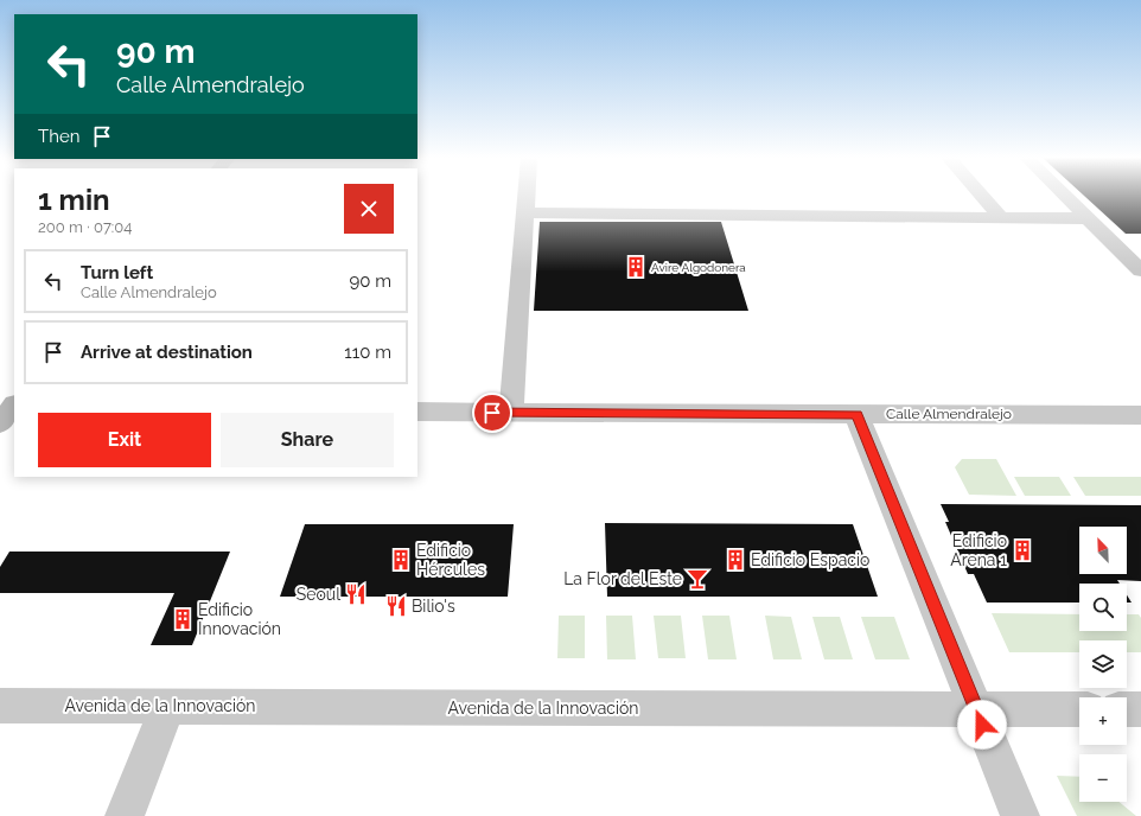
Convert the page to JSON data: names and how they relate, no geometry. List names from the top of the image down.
{
  "streets": {
    "street": ["Calle Almendralejo", "Avenida de la Innovación"]
  },
  "places": {
    "building": [
      "Avire Algodonera",
      "Edificio Arena 1",
      "Edificio Hércules",
      "Edificio Espacio",
      "Edificio Innovación"
    ],
    "bar": ["La Flor del Este"],
    "restaurant": ["Seoul", "Bilio's"]
  },
  "north": "top left",
  "page": {
    "turn": ["90 m", "Calle Almendralejo"],
    "then": "Then",
    "heading": ["1 min", "200 m · 07:04"],
    "list": [
      {
        "name": "Turn left",
        "note": "Calle Almendralejo",
        "value": "90 m"
      },
      {
        "name": "Arrive at destination",
        "value": "110 m"
      }
    ],
    "buttons": ["Exit", "Share"],
    "map_buttons": ["+", "−"]
  }
}
